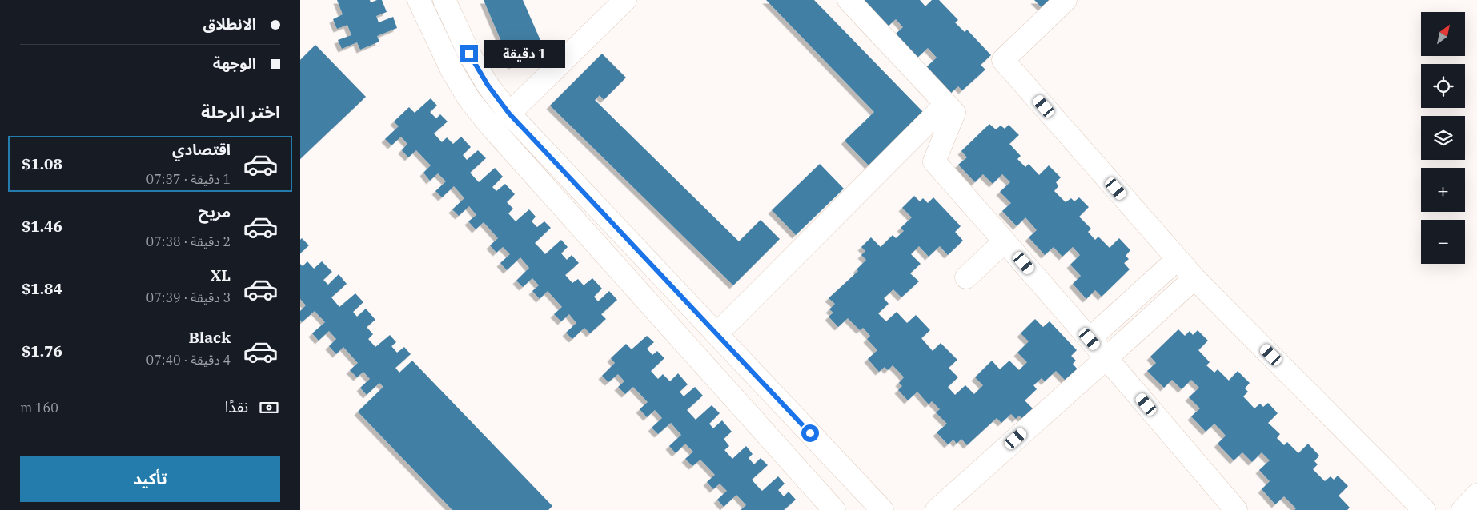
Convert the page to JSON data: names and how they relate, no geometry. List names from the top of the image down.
{
  "north": "top right",
  "page": {
    "banner": ["الانطلاق", "الوجهة"],
    "map_buttons": ["+", "−"],
    "bubble": "1 دقيقة",
    "heading": "اختر الرحلة",
    "list": [
      {
        "name": "اقتصادي",
        "note": "1 دقيقة · 07:37",
        "value": "$1.08"
      },
      {
        "name": "مريح",
        "note": "2 دقيقة · 07:38",
        "value": "$1.46"
      },
      {
        "name": "XL",
        "note": "3 دقيقة · 07:39",
        "value": "$1.84"
      },
      {
        "name": "Black",
        "note": "4 دقيقة · 07:40",
        "value": "$1.76"
      }
    ],
    "pay": ["نقدًا", "160 m"],
    "buttons": "تأكيد"
  }
}
